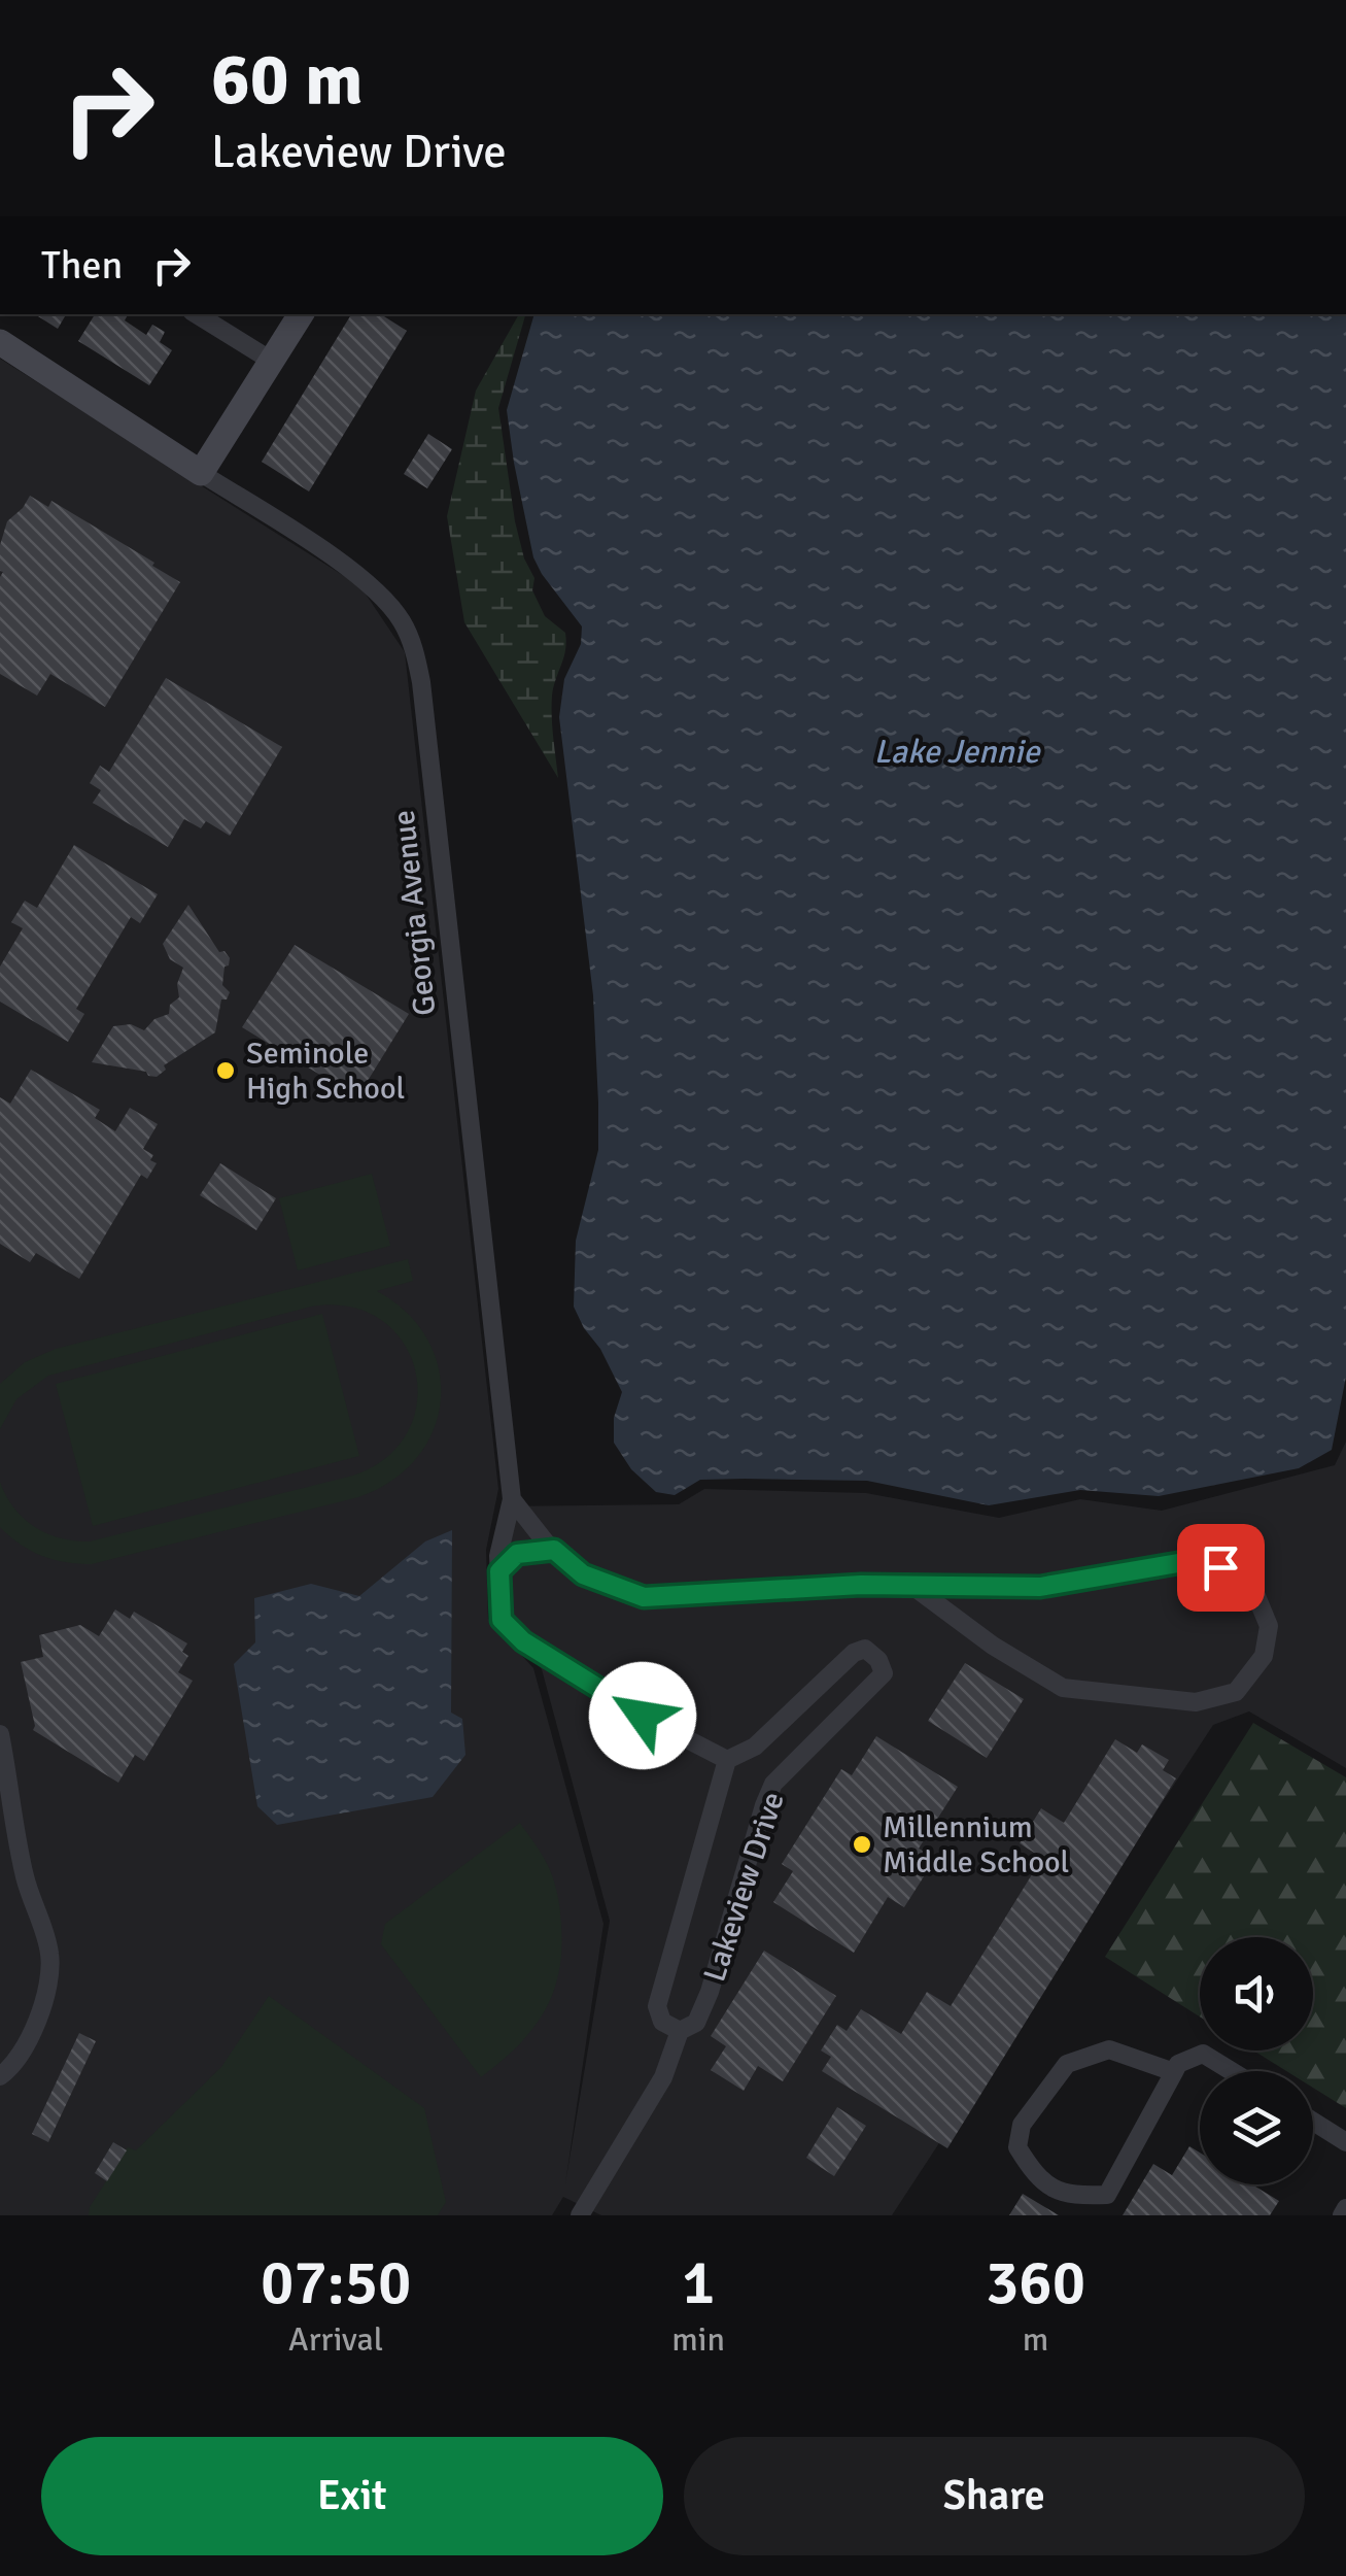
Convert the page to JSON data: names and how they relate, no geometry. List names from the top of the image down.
{
  "streets": {
    "street": ["Georgia Avenue", "Lakeview Drive"]
  },
  "crossings": [
    ["Georgia Avenue", "Lakeview Drive"]
  ],
  "water": ["Lake Jennie"],
  "places": ["Seminole High School", "Millennium Middle School"],
  "page": {
    "turn": ["60 m", "Lakeview Drive"],
    "then": "Then",
    "eta": [
      "07:50",
      "Arrival",
      "1",
      "min",
      "360",
      "m"
    ],
    "buttons": ["Exit", "Share"]
  }
}
